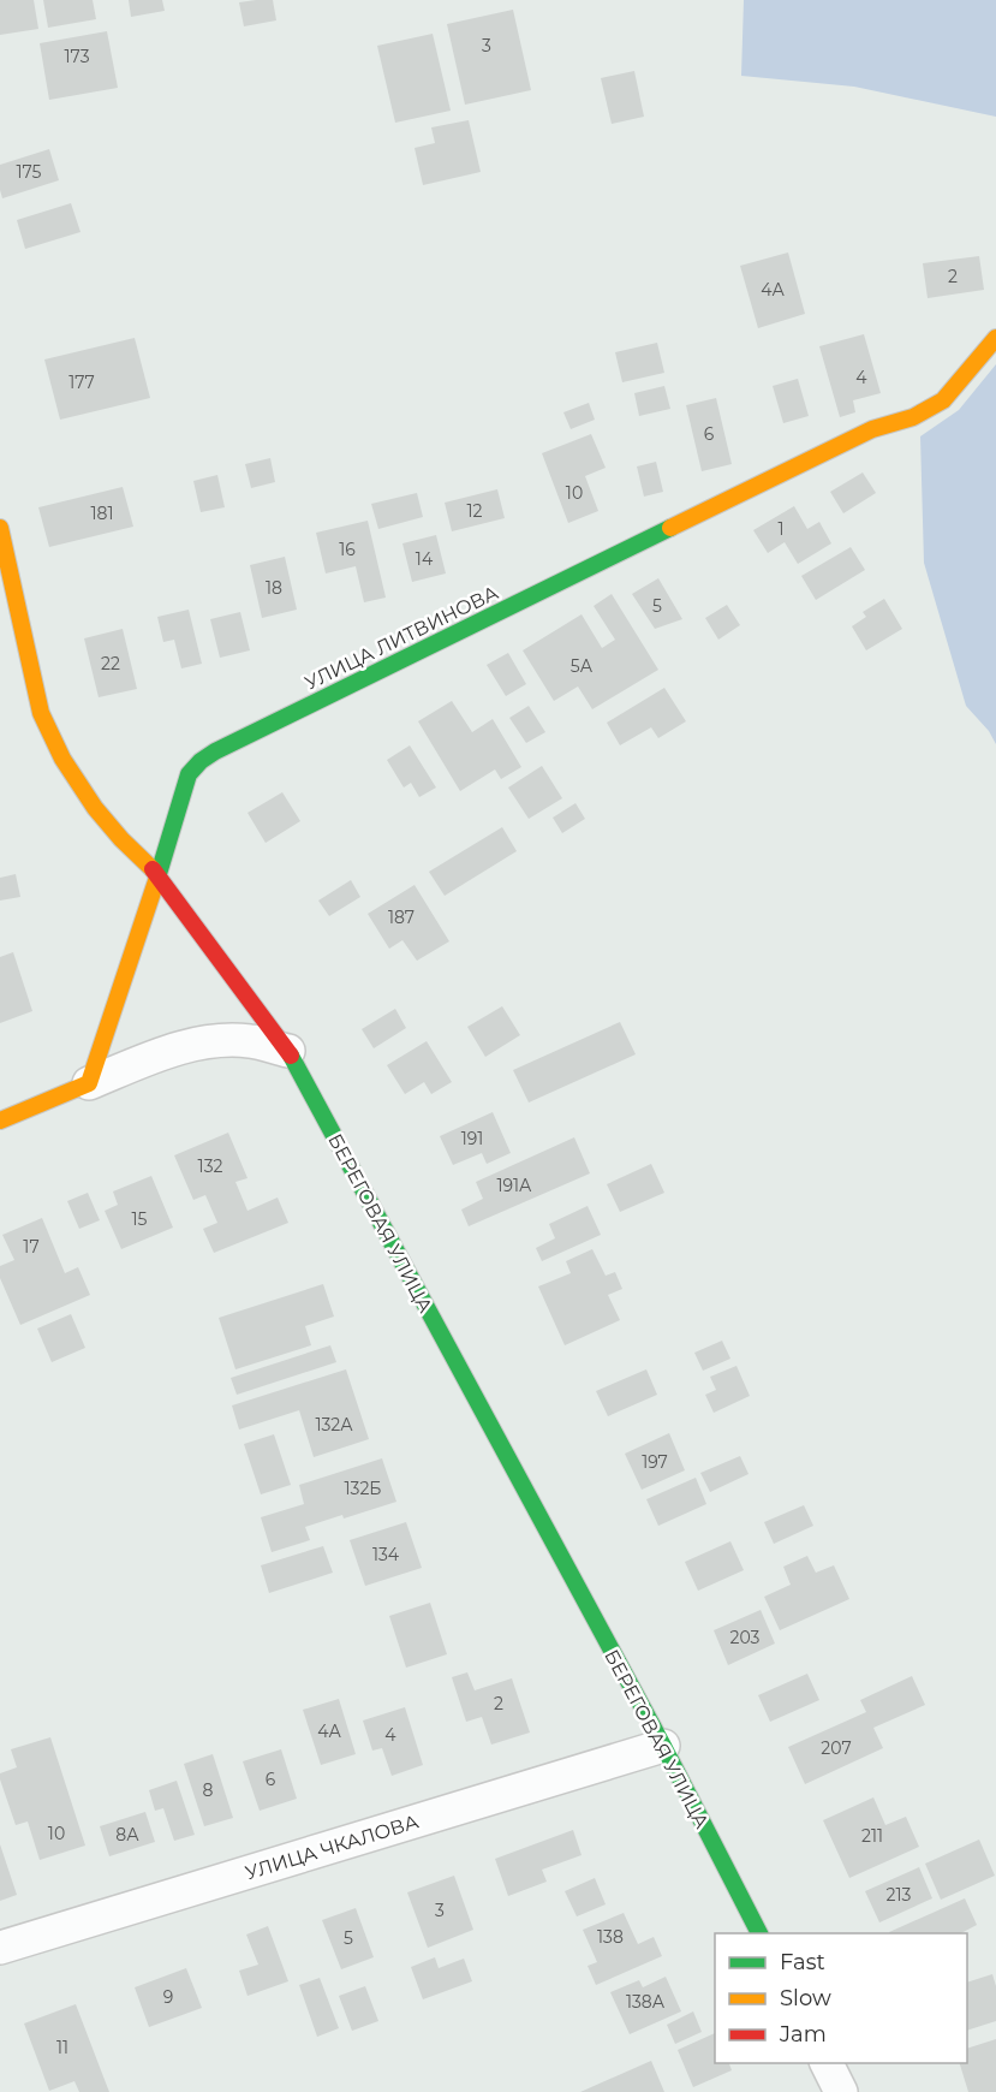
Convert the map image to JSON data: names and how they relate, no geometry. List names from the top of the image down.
{
  "streets": {
    "street": ["УЛИЦА ЛИТВИНОВА", "БЕРЕГОВАЯ УЛИЦА", "УЛИЦА ЧКАЛОВА"]
  },
  "crossings": [
    ["УЛИЦА ЛИТВИНОВА", "БЕРЕГОВАЯ УЛИЦА"],
    ["БЕРЕГОВАЯ УЛИЦА", "УЛИЦА ЧКАЛОВА"]
  ],
  "house_numbers": [
    "3",
    "173",
    "175",
    "2",
    "4А",
    "4",
    "177",
    "6",
    "10",
    "12",
    "181",
    "1",
    "16",
    "14",
    "18",
    "5",
    "22",
    "5А",
    "187",
    "191",
    "132",
    "191А",
    "15",
    "17",
    "132А",
    "197",
    "132Б",
    "134",
    "203",
    "2",
    "4А",
    "4",
    "207",
    "6",
    "8",
    "10",
    "8А",
    "211",
    "213",
    "3",
    "138",
    "5",
    "9",
    "138А",
    "11"
  ],
  "legend": ["Fast", "Slow", "Jam"]
}
